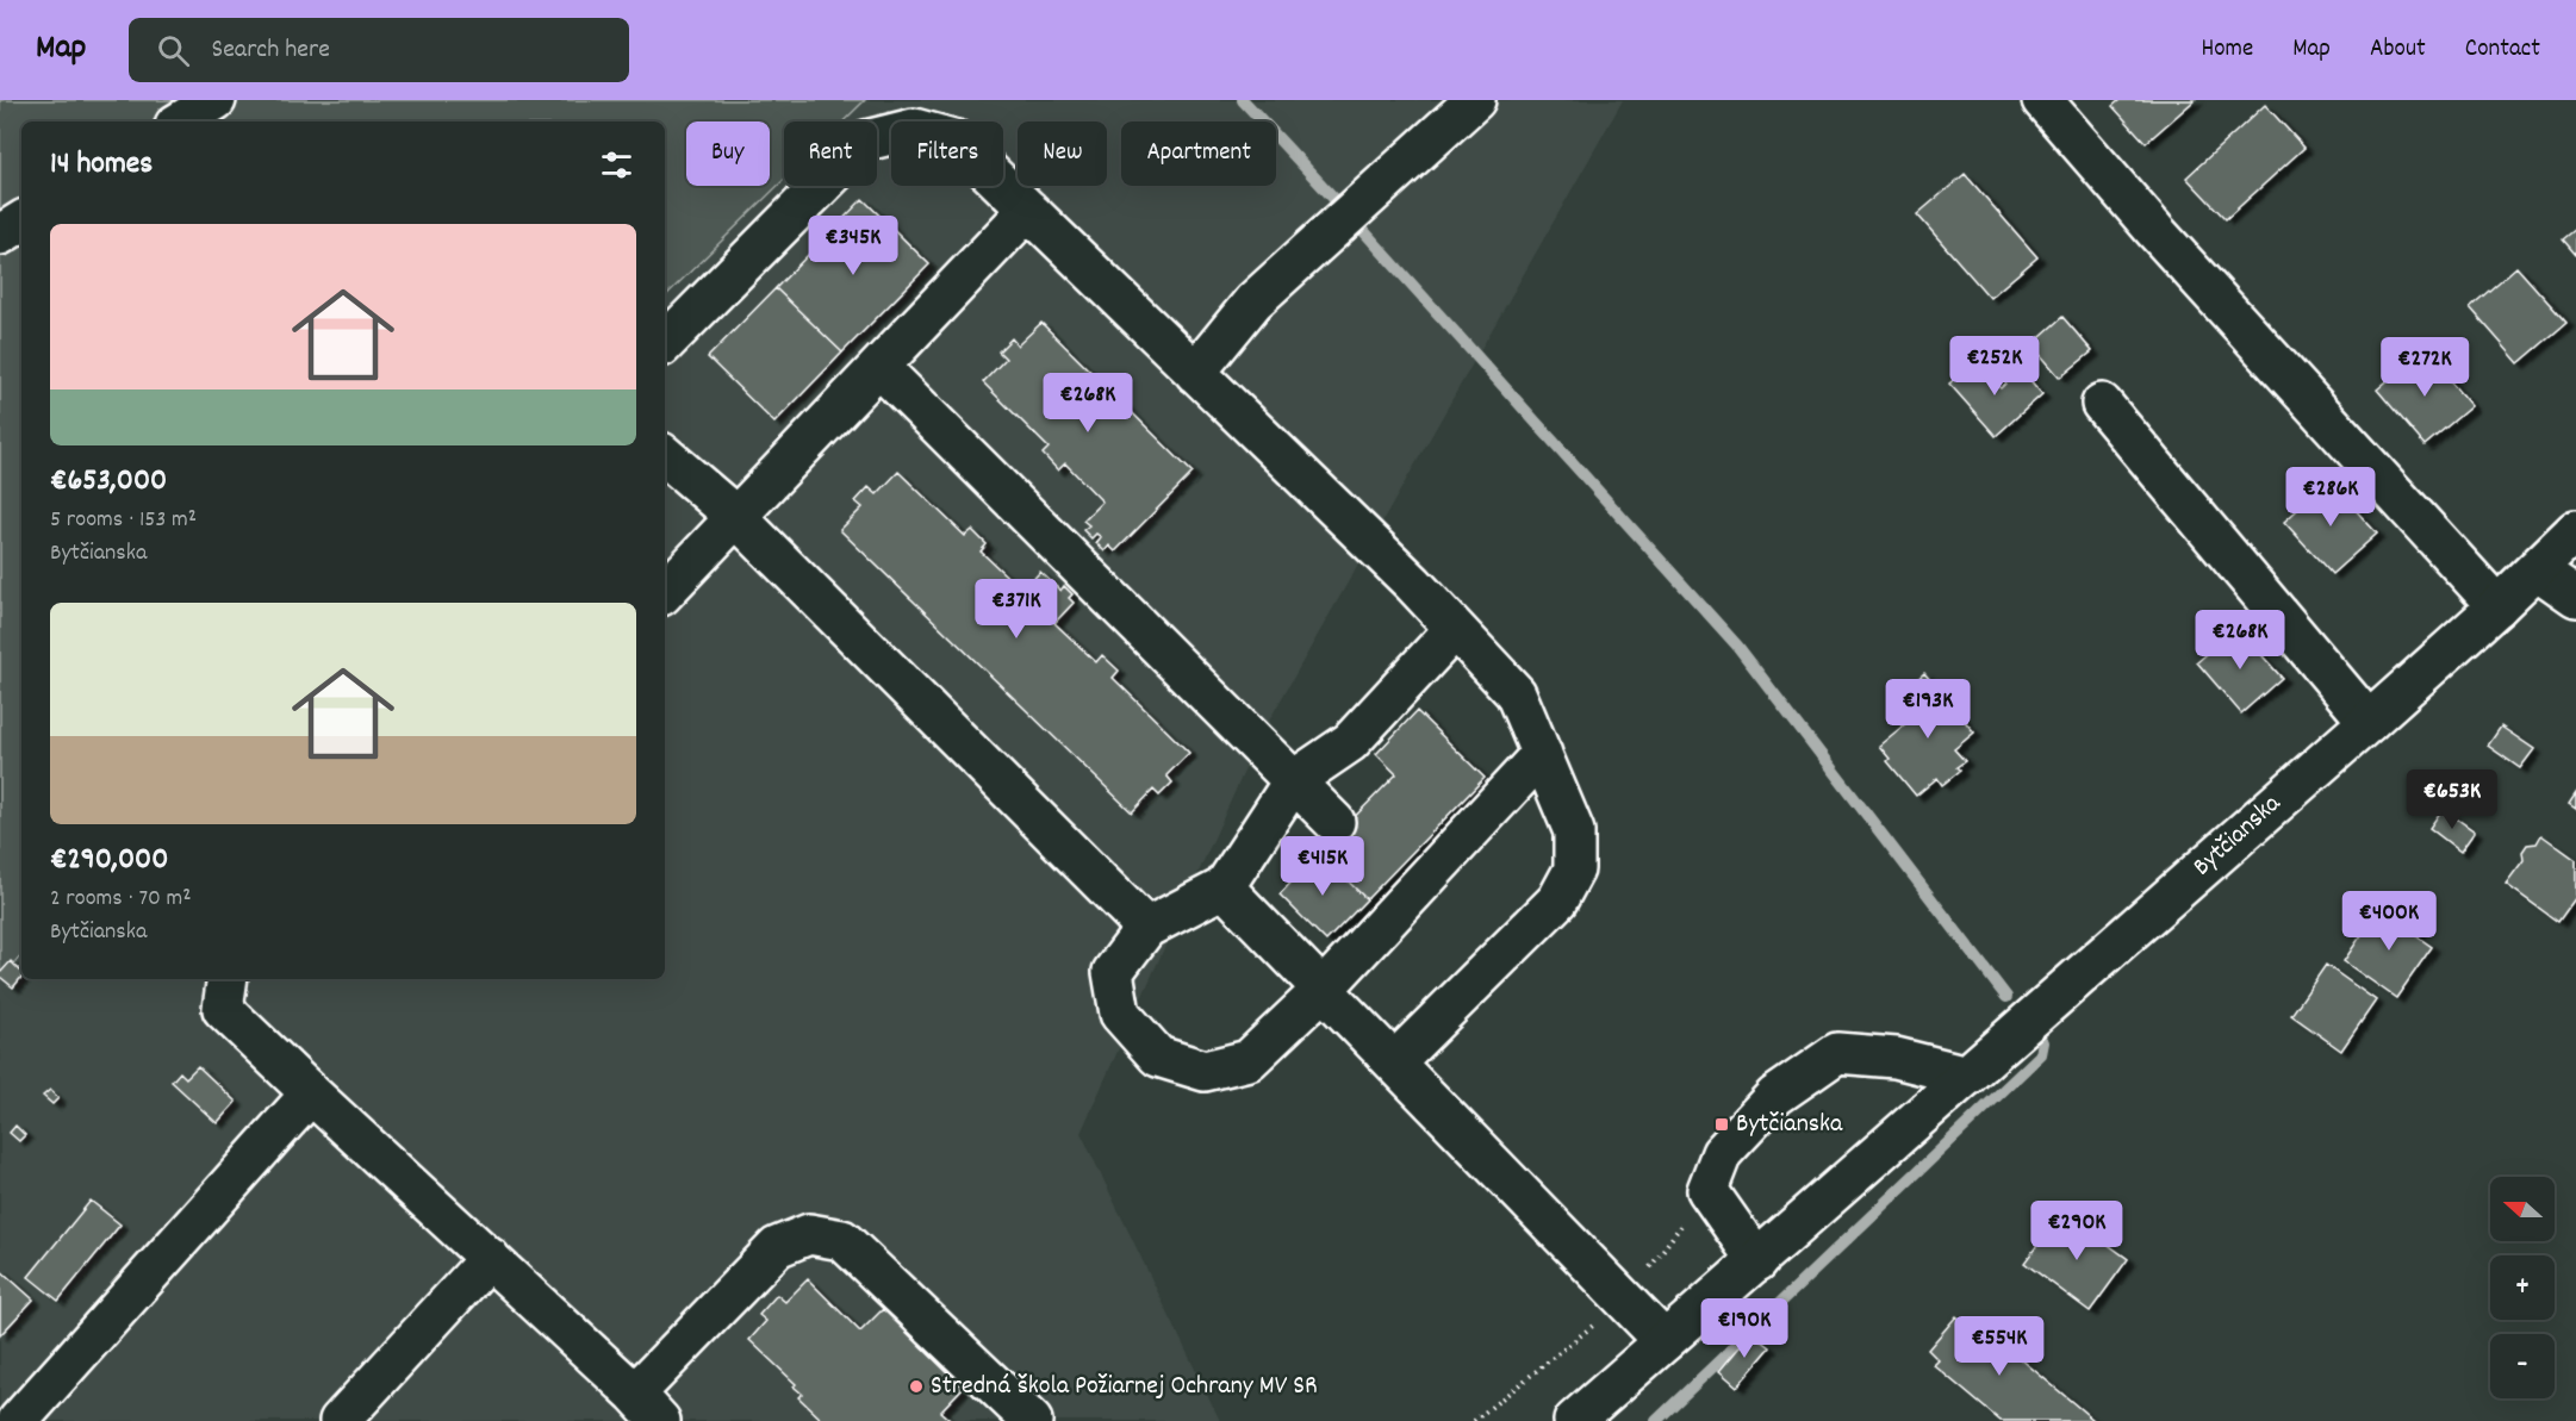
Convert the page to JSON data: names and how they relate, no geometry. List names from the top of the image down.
{
  "streets": {
    "main road": ["Bytčianska"]
  },
  "places": {
    "transit": ["Bytčianska"],
    "other": ["Stredná škola Požiarnej Ochrany MV SR"]
  },
  "north": "left",
  "page": {
    "header": "Map",
    "search": "Search here",
    "nav": [
      "Home",
      "Map",
      "About",
      "Contact"
    ],
    "chip": [
      "Buy",
      "Rent",
      "Filters",
      "New",
      "Apartment"
    ],
    "heading": "14 homes",
    "list": [
      {
        "name": "€653,000",
        "note": "5 rooms · 153 m² · Bytčianska"
      },
      {
        "name": "€290,000",
        "note": "2 rooms · 70 m² · Bytčianska"
      }
    ],
    "price": [
      "€345K",
      "€252K",
      "€272K",
      "€268K",
      "€286K",
      "€371K",
      "€268K",
      "€193K",
      "€653K",
      "€415K",
      "€400K",
      "€290K",
      "€190K",
      "€554K"
    ],
    "map_buttons": ["+", "−"]
  }
}
